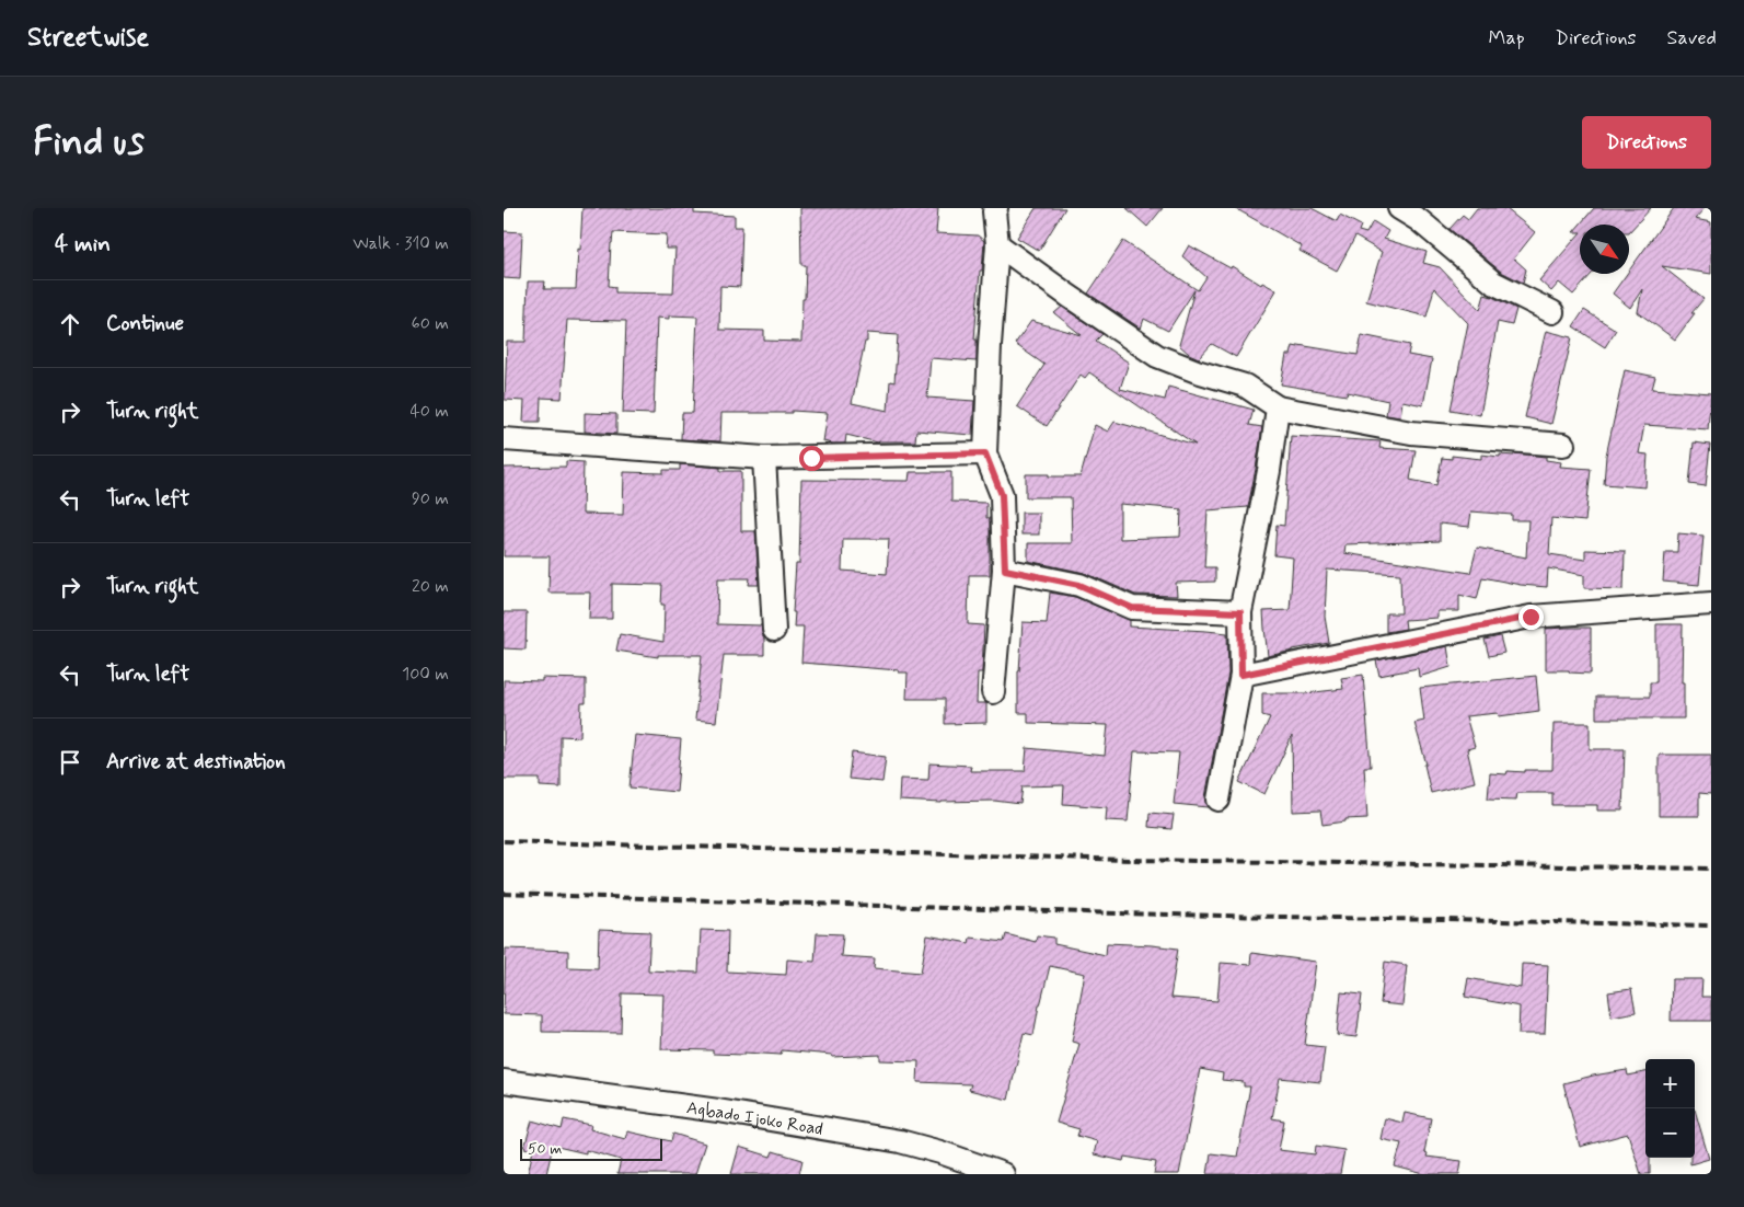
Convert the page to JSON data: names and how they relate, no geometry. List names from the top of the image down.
{
  "streets": {
    "street": ["Agbado Ijoko Road"]
  },
  "scale_bar": "50 m",
  "north": "bottom right",
  "page": {
    "header": "Streetwise",
    "nav": ["Map", "Directions", "Saved"],
    "buttons": "Directions",
    "title": "Find us",
    "heading": ["4 min", "Walk · 310 m"],
    "list": [
      ["Continue", "60 m"],
      ["Turn right", "40 m"],
      ["Turn left", "90 m"],
      ["Turn right", "20 m"],
      ["Turn left", "100 m"],
      "Arrive at destination"
    ],
    "map_buttons": ["+", "−"],
    "scale": "50 m"
  }
}
